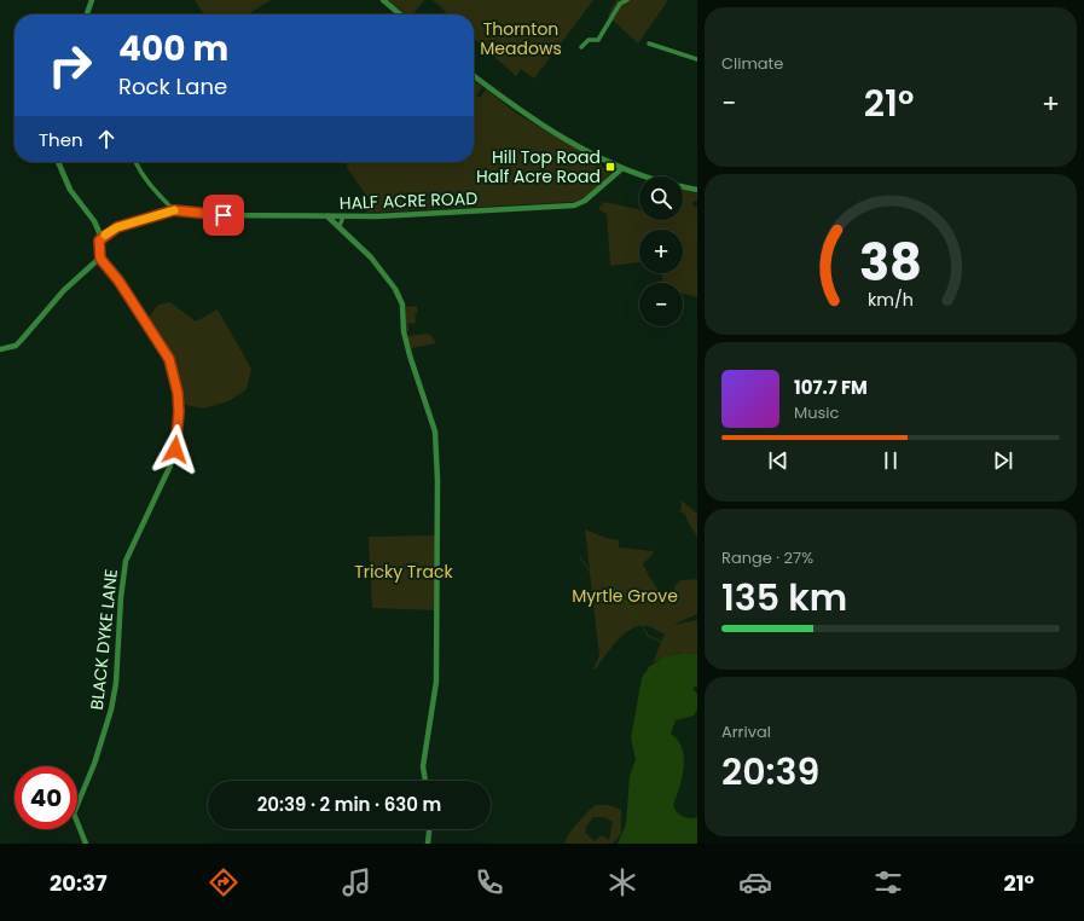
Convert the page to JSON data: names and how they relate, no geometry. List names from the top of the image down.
{
  "streets": {
    "street": ["HALF ACRE ROAD", "BLACK DYKE LANE"]
  },
  "parks": ["Thornton Meadows", "Tricky Track", "Myrtle Grove"],
  "places": {
    "transit": ["Hill Top Road Half Acre Road"]
  },
  "page": {
    "tile": [
      "Climate",
      ["Range · 27%", "135 km"],
      ["Arrival", "20:39"]
    ],
    "turn": ["400 m", "Rock Lane"],
    "heat": ["−", "21°", "+"],
    "then": "Then",
    "map_buttons": ["+", "−"],
    "song": ["107.7 FM", "Music"],
    "limit": "40",
    "trip": "20:39 · 2 min · 630 m",
    "tabs": ["20:37", "21°"],
    "gauge": ["38", "km/h"]
  }
}
